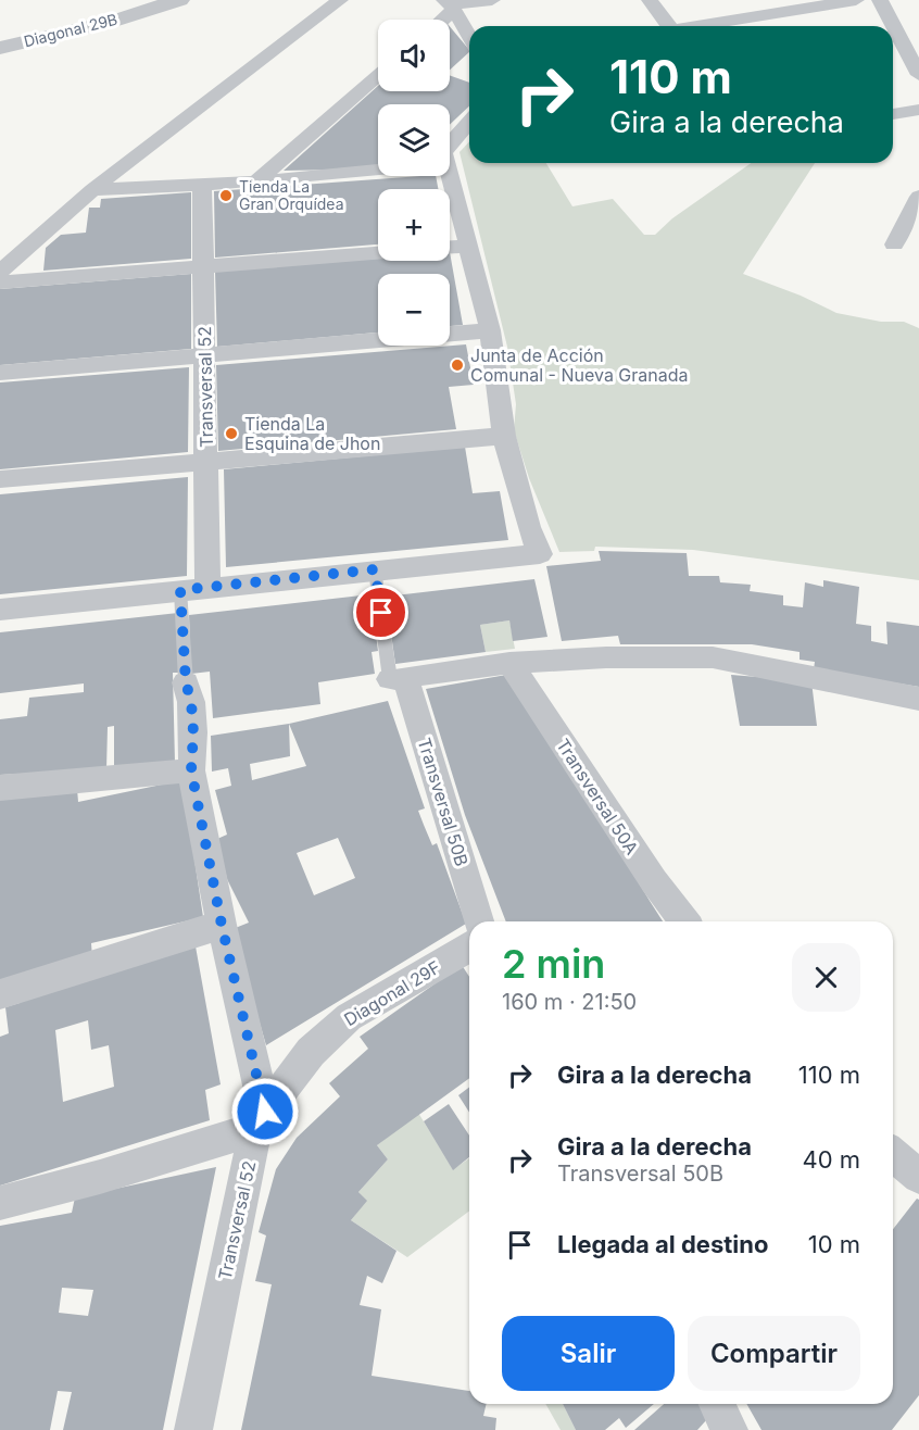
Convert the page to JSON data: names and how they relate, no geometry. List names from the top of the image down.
{
  "streets": {
    "street": [
      "Diagonal 29B",
      "Transversal 52",
      "Transversal 50A",
      "Transversal 50B",
      "Diagonal 29F"
    ]
  },
  "crossings": [
    ["Transversal 52", "Diagonal 29F"]
  ],
  "places": ["Tienda La Gran Orquídea", "Junta de Acción Comunal - Nueva Granada", "Tienda La Esquina de Jhon"],
  "page": {
    "map_buttons": ["+", "−"],
    "turn": ["110 m", "Gira a la derecha"],
    "heading": ["2 min", "160 m · 21:50"],
    "list": [
      {
        "name": "Gira a la derecha",
        "value": "110 m"
      },
      {
        "name": "Gira a la derecha",
        "note": "Transversal 50B",
        "value": "40 m"
      },
      {
        "name": "Llegada al destino",
        "value": "10 m"
      }
    ],
    "buttons": ["Salir", "Compartir"]
  }
}
